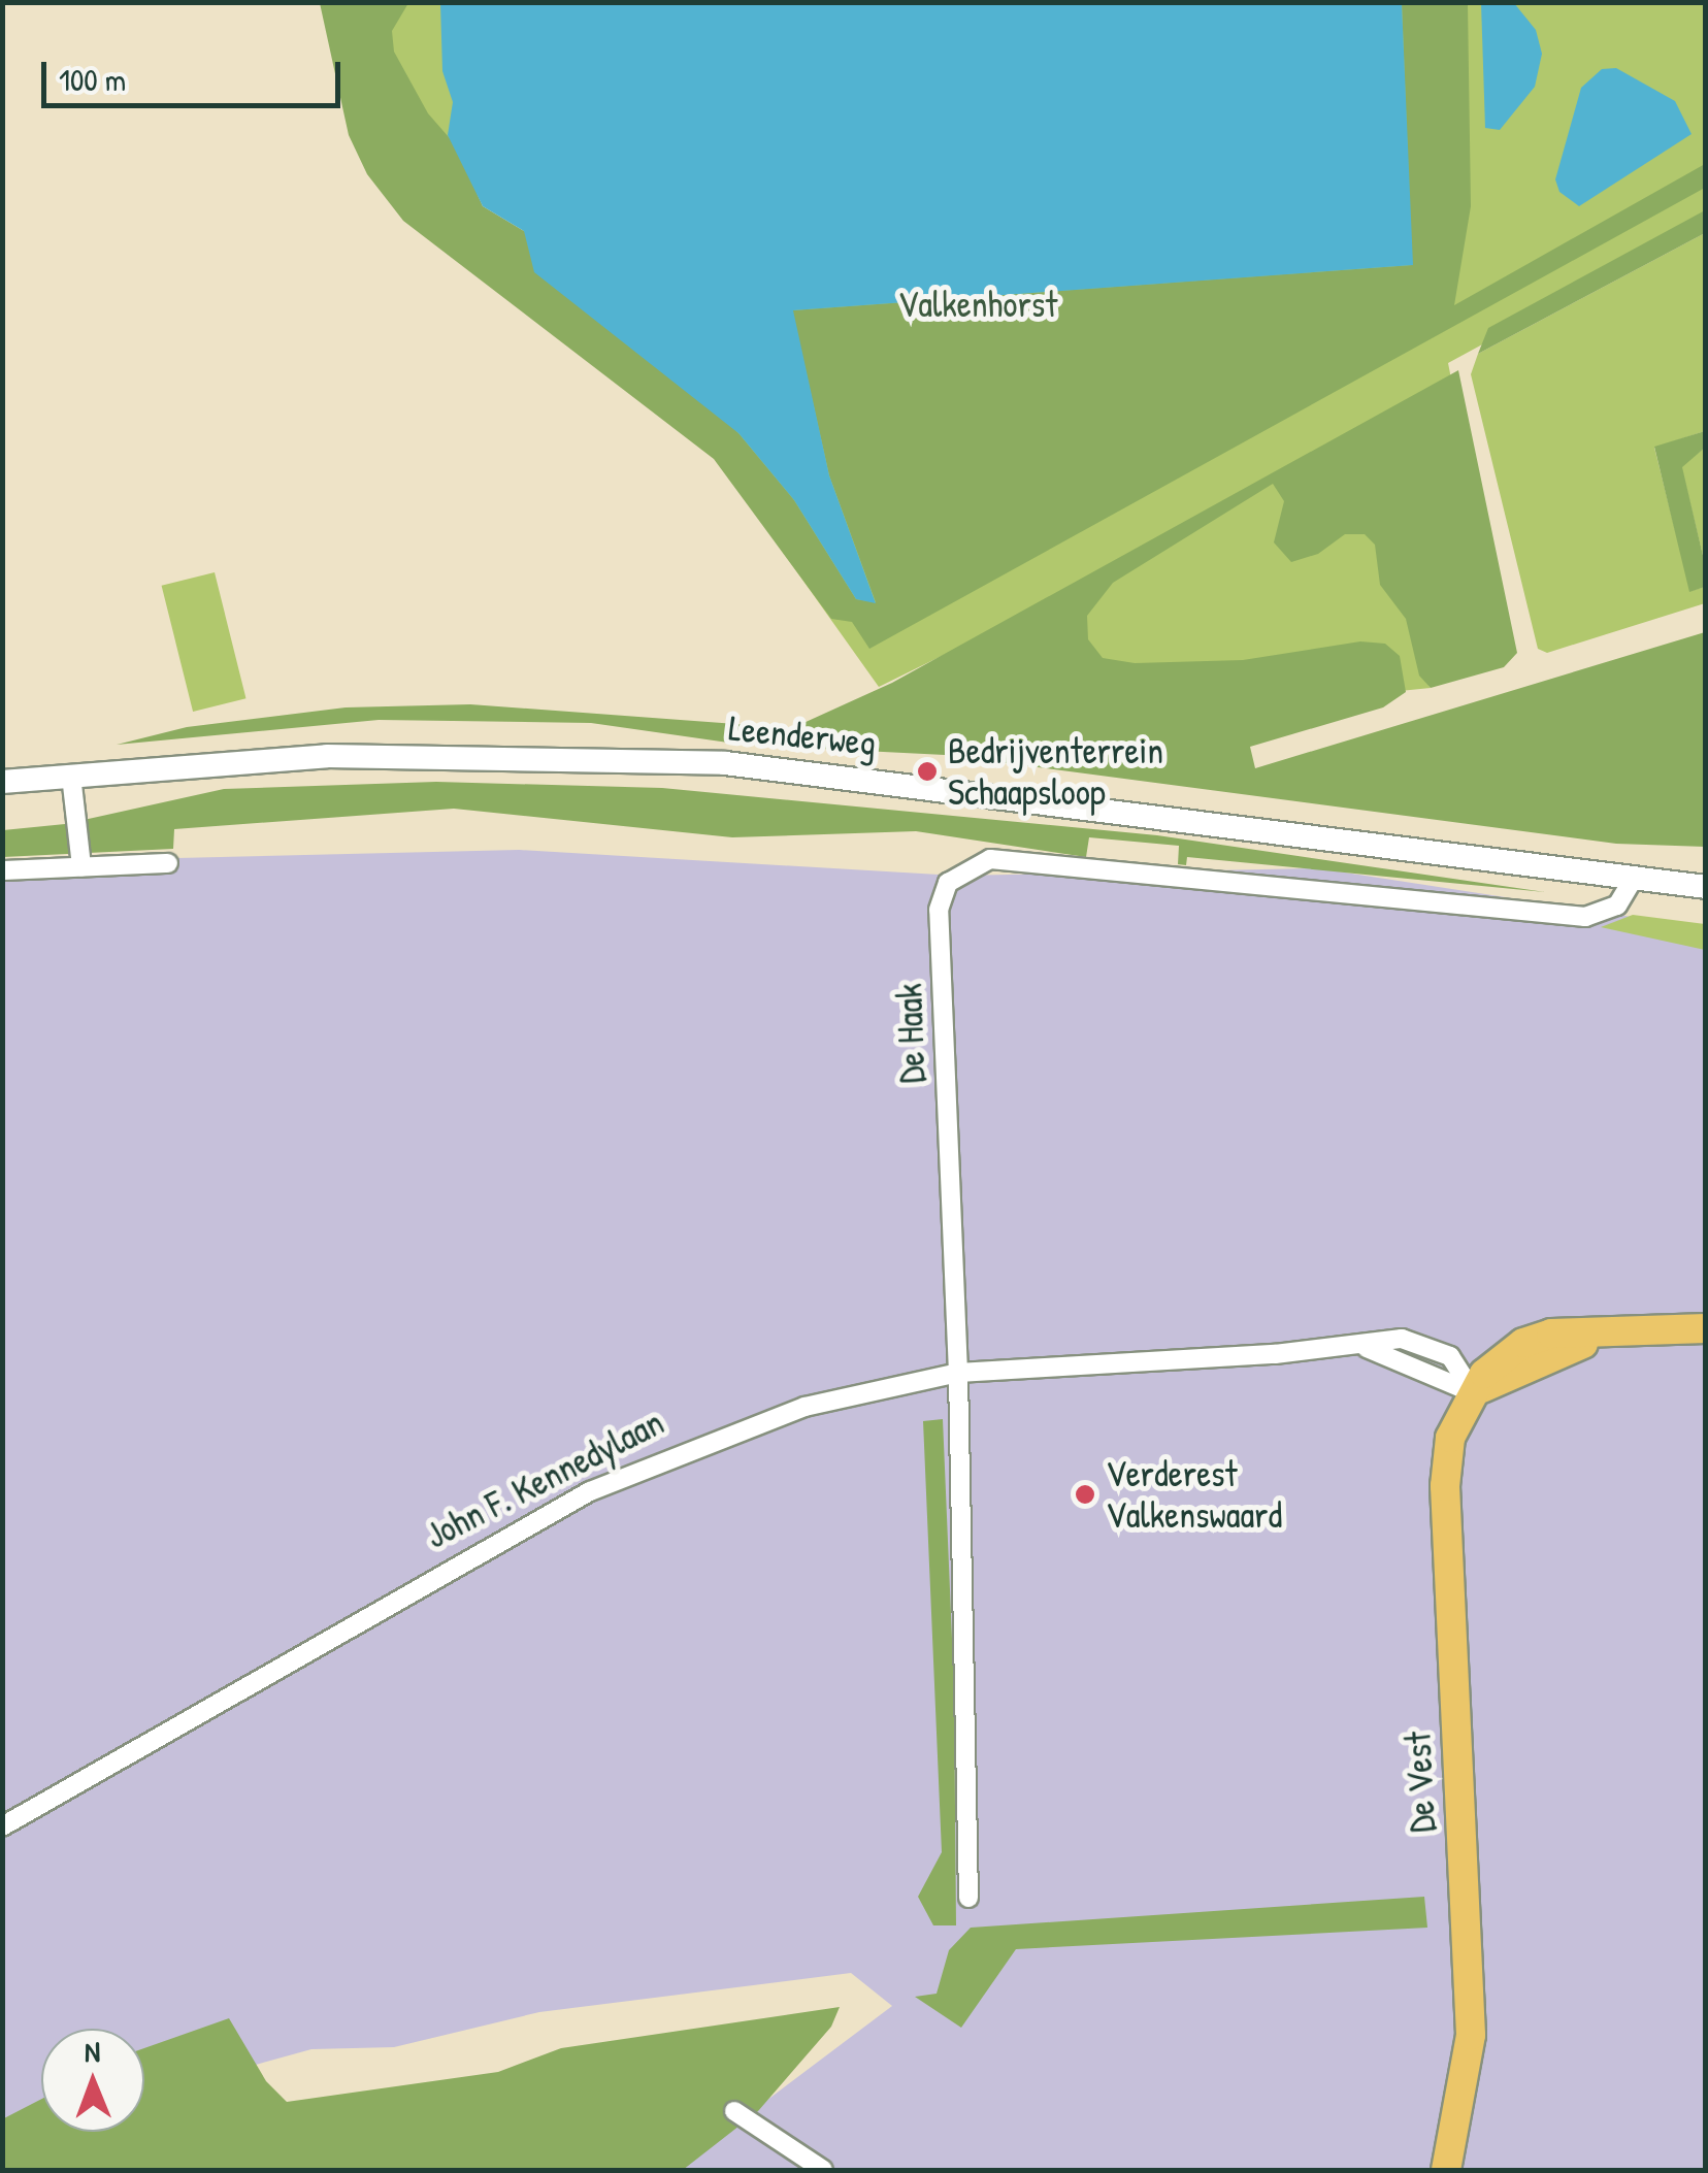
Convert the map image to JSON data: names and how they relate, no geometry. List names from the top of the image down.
{
  "streets": {
    "main road": ["De Vest"],
    "street": ["Leenderweg", "De Haak", "John F. Kennedylaan"]
  },
  "crossings": [
    ["Leenderweg", "De Haak"],
    ["De Haak", "John F. Kennedylaan"],
    ["John F. Kennedylaan", "De Vest"]
  ],
  "parks": ["Valkenhorst"],
  "places": ["Bedrijventerrein Schaapsloop", "Verderest Valkenswaard"],
  "scale_bar": "100 m",
  "north": "top"
}
